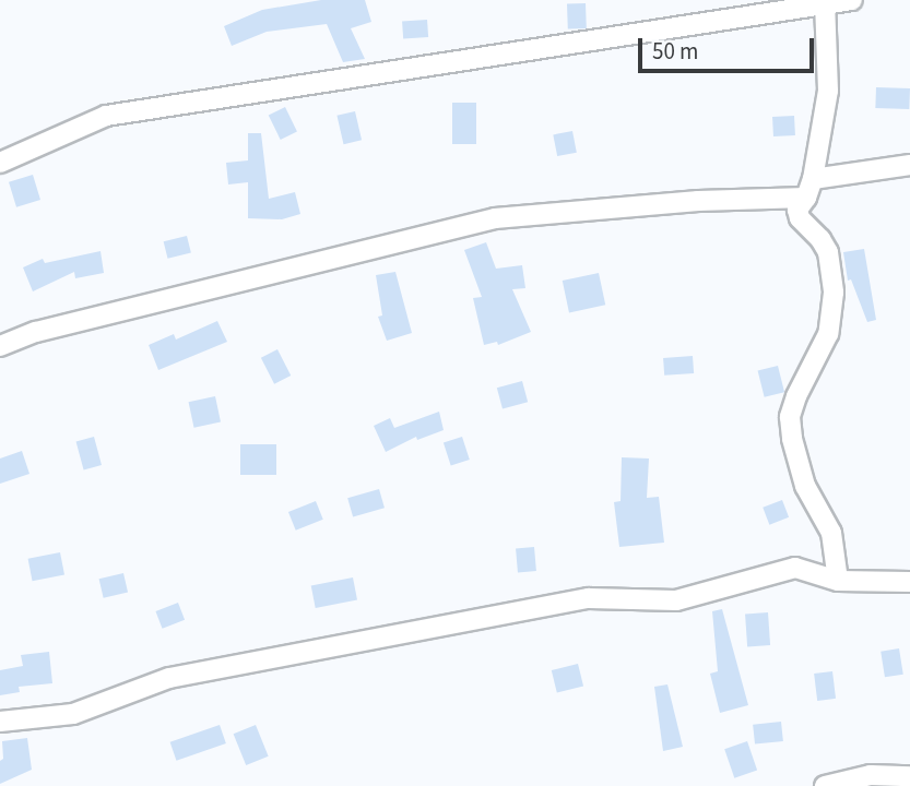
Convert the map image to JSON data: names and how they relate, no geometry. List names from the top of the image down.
{
  "scale_bar": "50 m"
}
